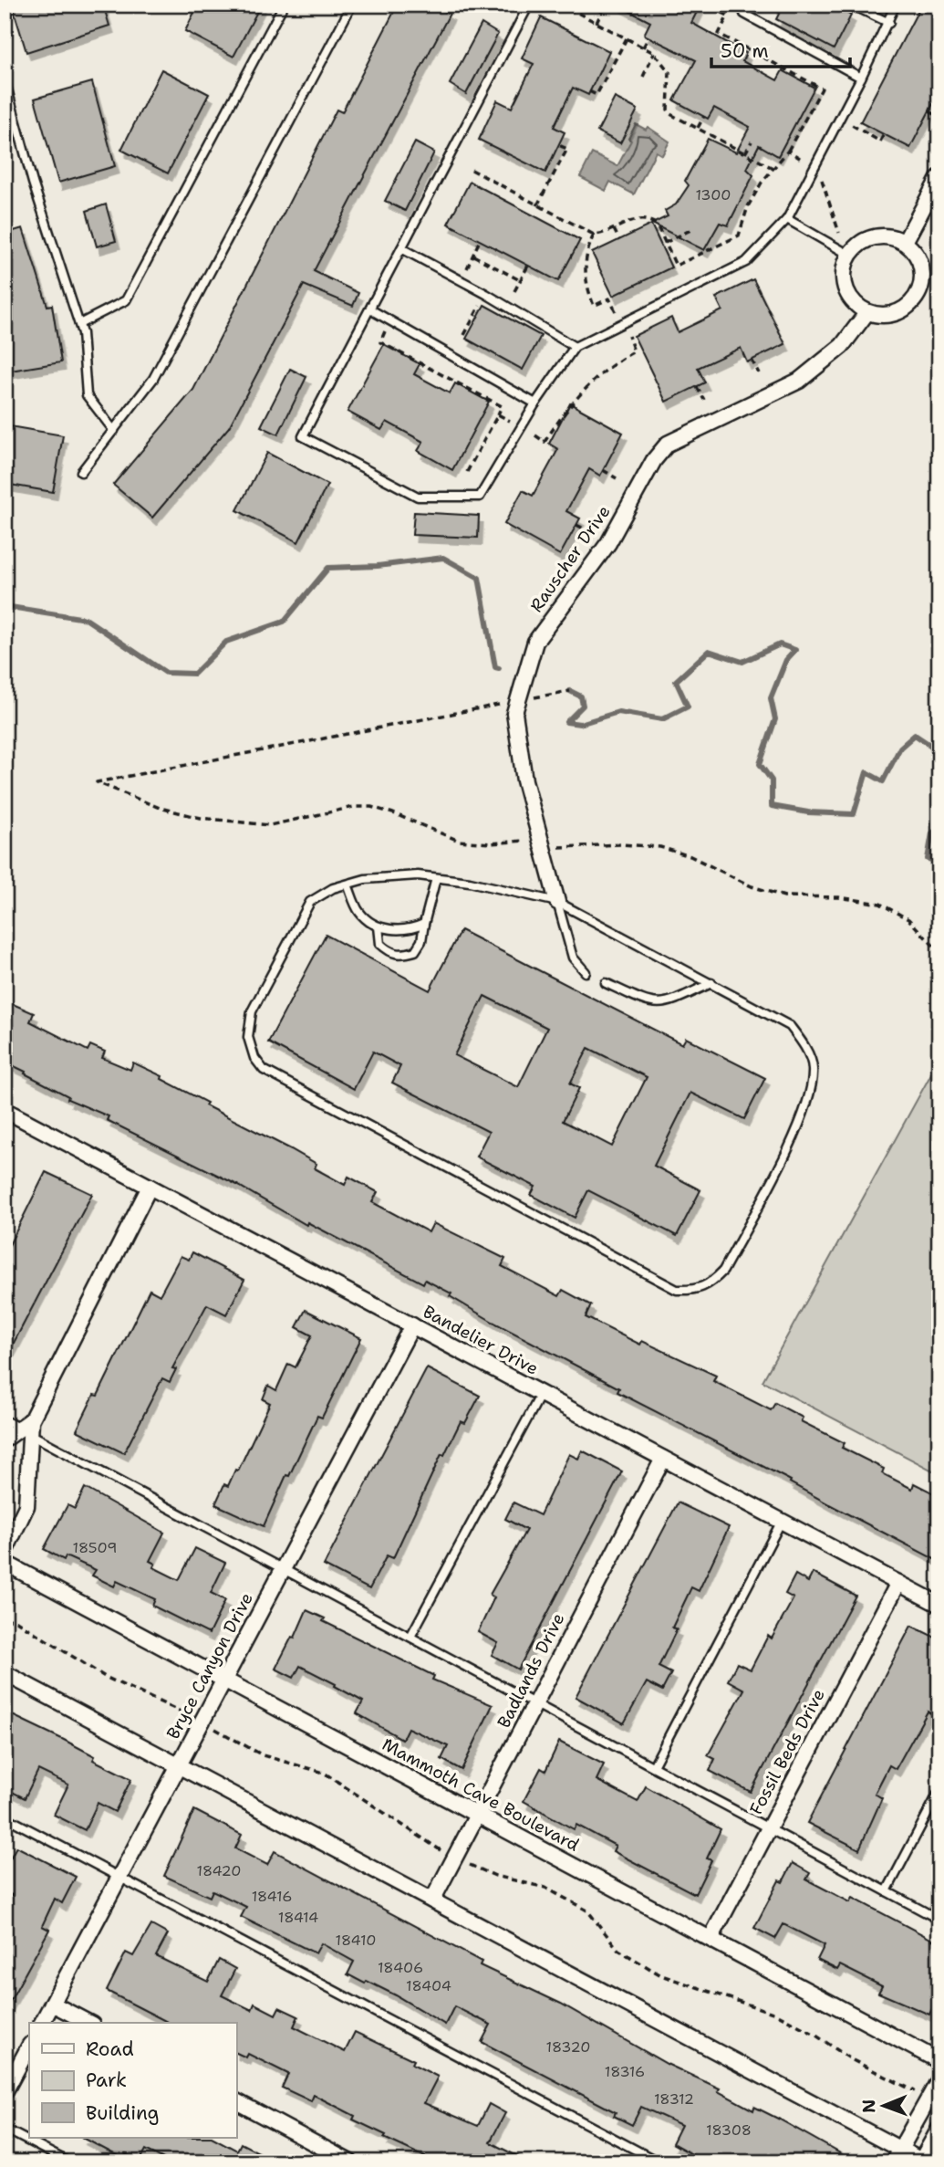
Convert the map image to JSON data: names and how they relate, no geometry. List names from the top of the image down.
{
  "streets": {
    "street": [
      "Rauscher Drive",
      "Bandelier Drive",
      "Bryce Canyon Drive",
      "Badlands Drive",
      "Fossil Beds Drive",
      "Mammoth Cave Boulevard"
    ]
  },
  "crossings": [
    ["Bandelier Drive", "Bryce Canyon Drive"],
    ["Bandelier Drive", "Badlands Drive"],
    ["Bandelier Drive", "Fossil Beds Drive"],
    ["Bryce Canyon Drive", "Mammoth Cave Boulevard"],
    ["Badlands Drive", "Mammoth Cave Boulevard"],
    ["Fossil Beds Drive", "Mammoth Cave Boulevard"]
  ],
  "house_numbers": [
    "1300",
    "18509",
    "18420",
    "18416",
    "18414",
    "18410",
    "18406",
    "18404",
    "18320",
    "18316",
    "18312",
    "18308"
  ],
  "legend": ["Road", "Park", "Building"],
  "scale_bar": "50 m",
  "north": "left"
}
